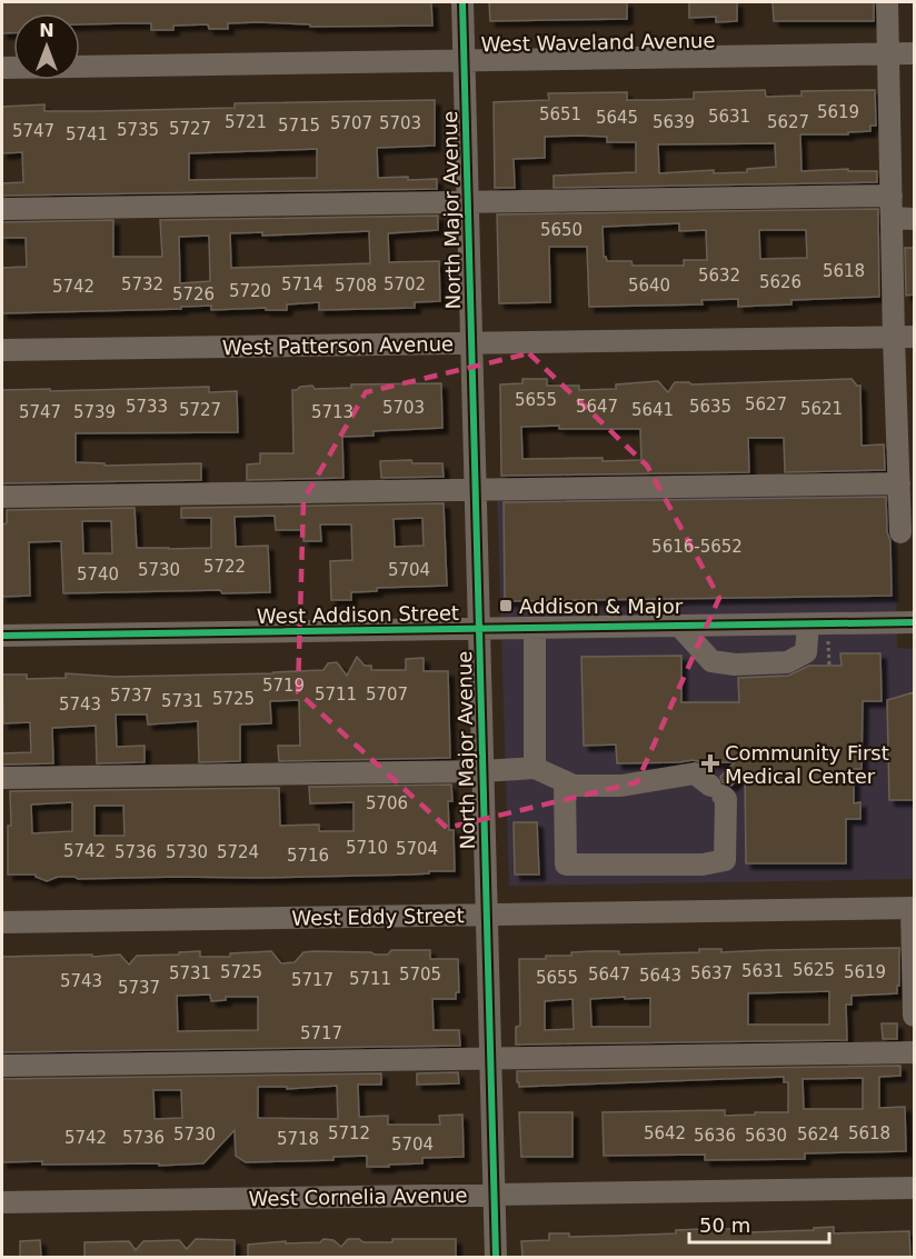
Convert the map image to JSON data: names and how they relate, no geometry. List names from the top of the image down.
{
  "streets": {
    "street": [
      "West Waveland Avenue",
      "North Major Avenue",
      "West Patterson Avenue",
      "West Addison Street",
      "West Eddy Street",
      "West Cornelia Avenue"
    ]
  },
  "crossings": [
    ["West Waveland Avenue", "North Major Avenue"],
    ["North Major Avenue", "West Patterson Avenue"],
    ["North Major Avenue", "West Addison Street"],
    ["North Major Avenue", "West Eddy Street"],
    ["North Major Avenue", "West Cornelia Avenue"]
  ],
  "places": {
    "transit": ["Addison & Major"],
    "health": ["Community First Medical Center"]
  },
  "house_numbers": [
    "5619",
    "5651",
    "5631",
    "5645",
    "5721",
    "5639",
    "5627",
    "5707",
    "5703",
    "5715",
    "5727",
    "5735",
    "5747",
    "5741",
    "5650",
    "5618",
    "5632",
    "5626",
    "5732",
    "5714",
    "5702",
    "5708",
    "5640",
    "5742",
    "5720",
    "5726",
    "5655",
    "5627",
    "5733",
    "5647",
    "5635",
    "5703",
    "5621",
    "5727",
    "5641",
    "5747",
    "5739",
    "5713",
    "5616-5652",
    "5722",
    "5730",
    "5704",
    "5740",
    "5719",
    "5711",
    "5707",
    "5737",
    "5725",
    "5731",
    "5743",
    "5706",
    "5710",
    "5704",
    "5742",
    "5736",
    "5730",
    "5724",
    "5716",
    "5625",
    "5631",
    "5725",
    "5619",
    "5731",
    "5637",
    "5705",
    "5647",
    "5643",
    "5655",
    "5711",
    "5717",
    "5743",
    "5737",
    "5717",
    "5712",
    "5642",
    "5618",
    "5730",
    "5624",
    "5636",
    "5630",
    "5742",
    "5736",
    "5718",
    "5704"
  ],
  "scale_bar": "50 m",
  "north": "top"
}
